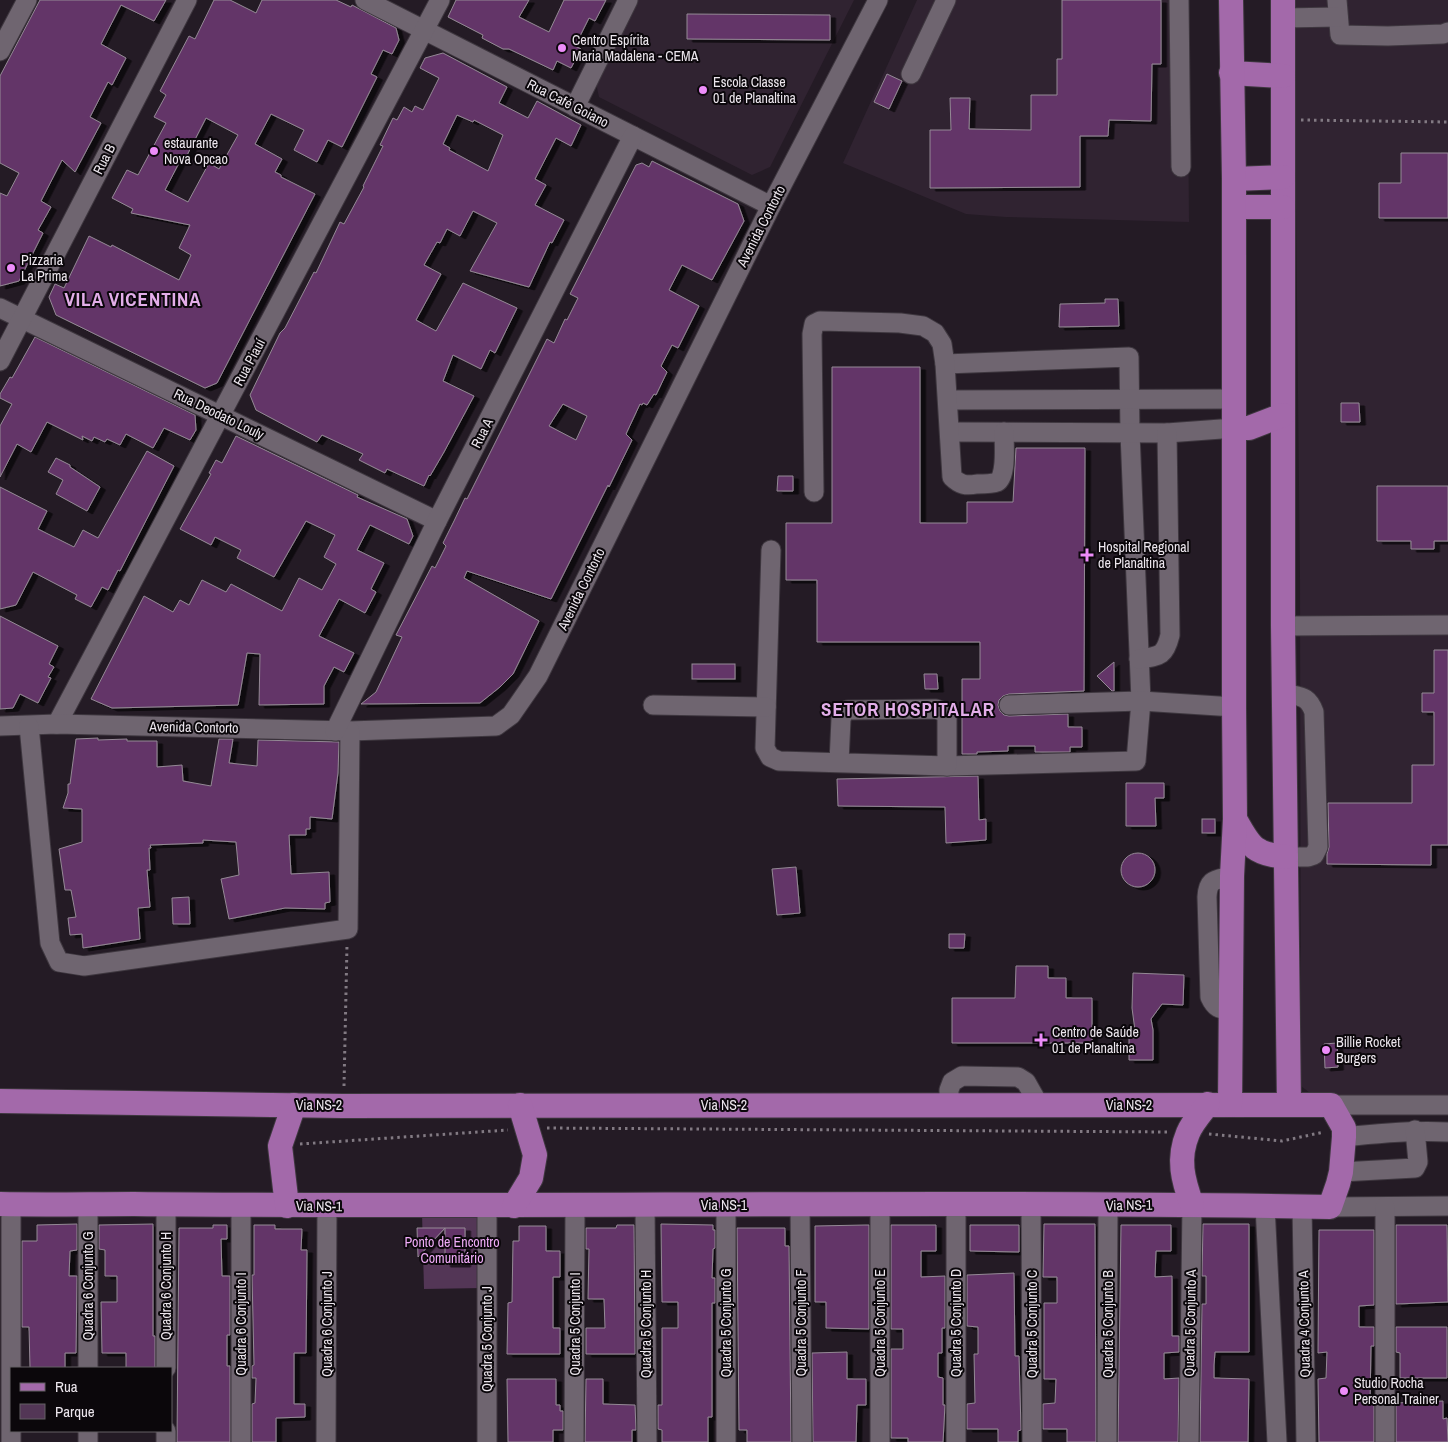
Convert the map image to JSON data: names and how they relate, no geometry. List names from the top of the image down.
{
  "streets": {
    "main road": ["Via NS-2", "Via NS-1"],
    "street": [
      "Rua Café Goiano",
      "Rua B",
      "Avenida Contorto",
      "Rua Piauí",
      "Rua Deodato Louly",
      "Rua A",
      "Quadra 6 Conjunto G",
      "Quadra 6 Conjunto H",
      "Quadra 5 Conjunto G",
      "Quadra 5 Conjunto F",
      "Quadra 5 Conjunto E",
      "Quadra 5 Conjunto D",
      "Quadra 5 Conjunto A",
      "Quadra 6 Conjunto I",
      "Quadra 6 Conjunto J",
      "Quadra 5 Conjunto I",
      "Quadra 5 Conjunto H",
      "Quadra 5 Conjunto C",
      "Quadra 5 Conjunto B",
      "Quadra 4 Conjunto A",
      "Quadra 5 Conjunto J"
    ]
  },
  "crossings": [
    ["Rua Café Goiano", "Avenida Contorto"],
    ["Rua Café Goiano", "Rua Piauí"],
    ["Rua Café Goiano", "Rua A"],
    ["Rua B", "Rua Deodato Louly"],
    ["Avenida Contorto", "Rua Piauí"],
    ["Avenida Contorto", "Rua A"],
    ["Rua Piauí", "Rua Deodato Louly"],
    ["Rua Deodato Louly", "Rua A"],
    ["Via NS-1", "Quadra 6 Conjunto G"],
    ["Via NS-1", "Quadra 6 Conjunto H"],
    ["Via NS-1", "Quadra 5 Conjunto G"],
    ["Via NS-1", "Quadra 5 Conjunto F"],
    ["Via NS-1", "Quadra 5 Conjunto E"],
    ["Via NS-1", "Quadra 5 Conjunto D"],
    ["Via NS-1", "Quadra 5 Conjunto A"],
    ["Via NS-1", "Quadra 6 Conjunto I"],
    ["Via NS-1", "Quadra 6 Conjunto J"],
    ["Via NS-1", "Quadra 5 Conjunto I"],
    ["Via NS-1", "Quadra 5 Conjunto H"],
    ["Via NS-1", "Quadra 5 Conjunto C"],
    ["Via NS-1", "Quadra 5 Conjunto B"],
    ["Via NS-1", "Quadra 4 Conjunto A"],
    ["Via NS-1", "Quadra 5 Conjunto J"]
  ],
  "districts": ["VILA VICENTINA", "SETOR HOSPITALAR"],
  "parks": ["Ponto de Encontro Comunitário"],
  "places": {
    "other": [
      "Centro Espírita Maria Madalena - CEMA",
      "Escola Classe 01 de Planaltina",
      "estaurante Nova Opcao",
      "Pizzaria La Prima",
      "Billie Rocket Burgers",
      "Studio Rocha Personal Trainer"
    ],
    "health": ["Hospital Regional de Planaltina", "Centro de Saúde 01 de Planaltina"]
  },
  "legend": ["Rua", "Parque"]
}
